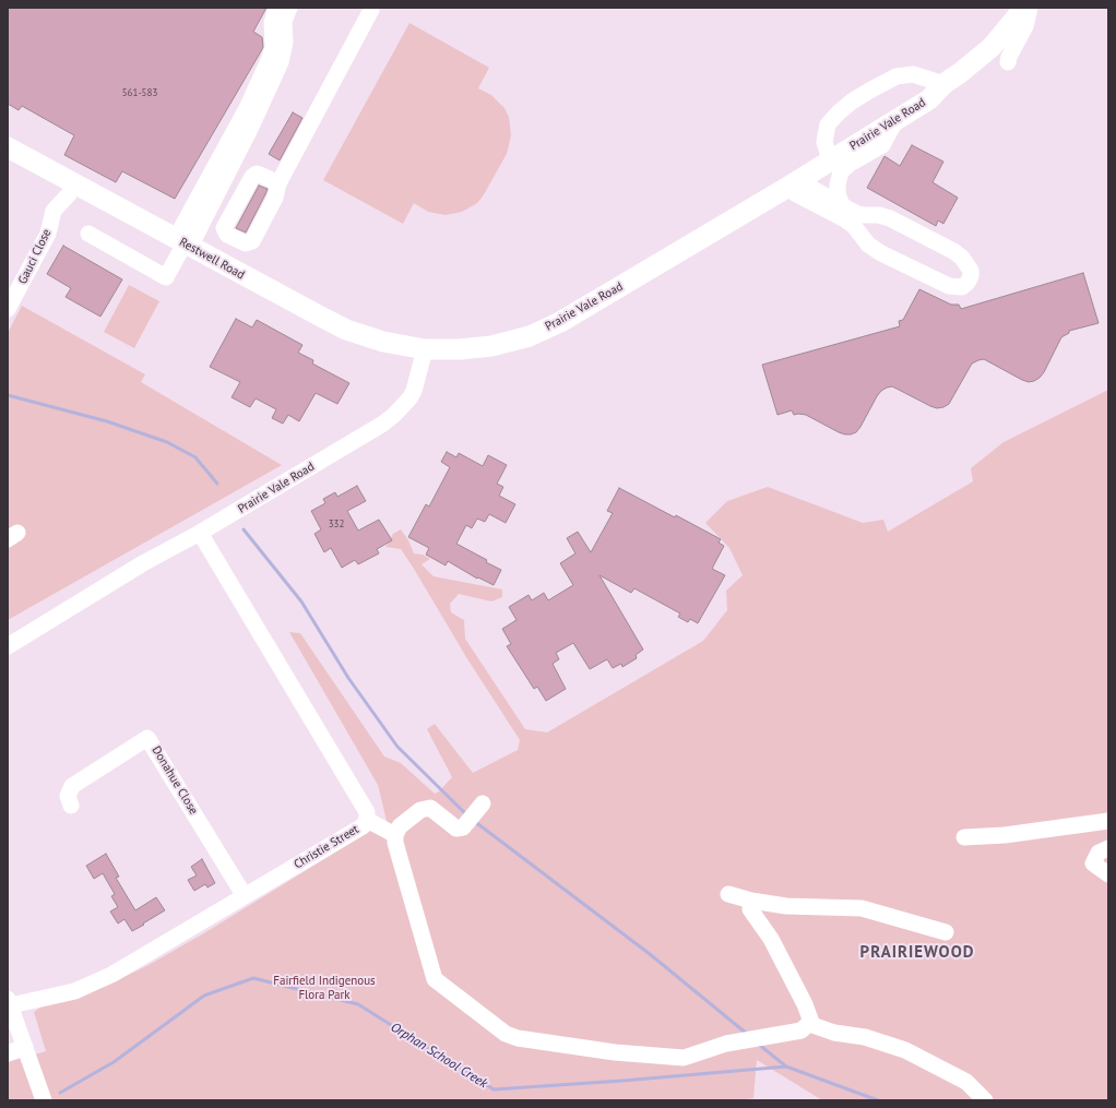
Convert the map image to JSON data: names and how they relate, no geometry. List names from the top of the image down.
{
  "streets": {
    "main road": ["Prairie Vale Road", "Restwell Road"],
    "street": ["Gauci Close", "Donahue Close", "Christie Street"]
  },
  "crossings": [
    ["Prairie Vale Road", "Restwell Road"],
    ["Prairie Vale Road", "Christie Street"],
    ["Gauci Close", "Restwell Road"],
    ["Donahue Close", "Christie Street"]
  ],
  "districts": ["PRAIRIEWOOD"],
  "water": ["Orphan School Creek"],
  "parks": ["Fairfield Indigenous Flora Park"],
  "house_numbers": ["561-583", "332"]
}
